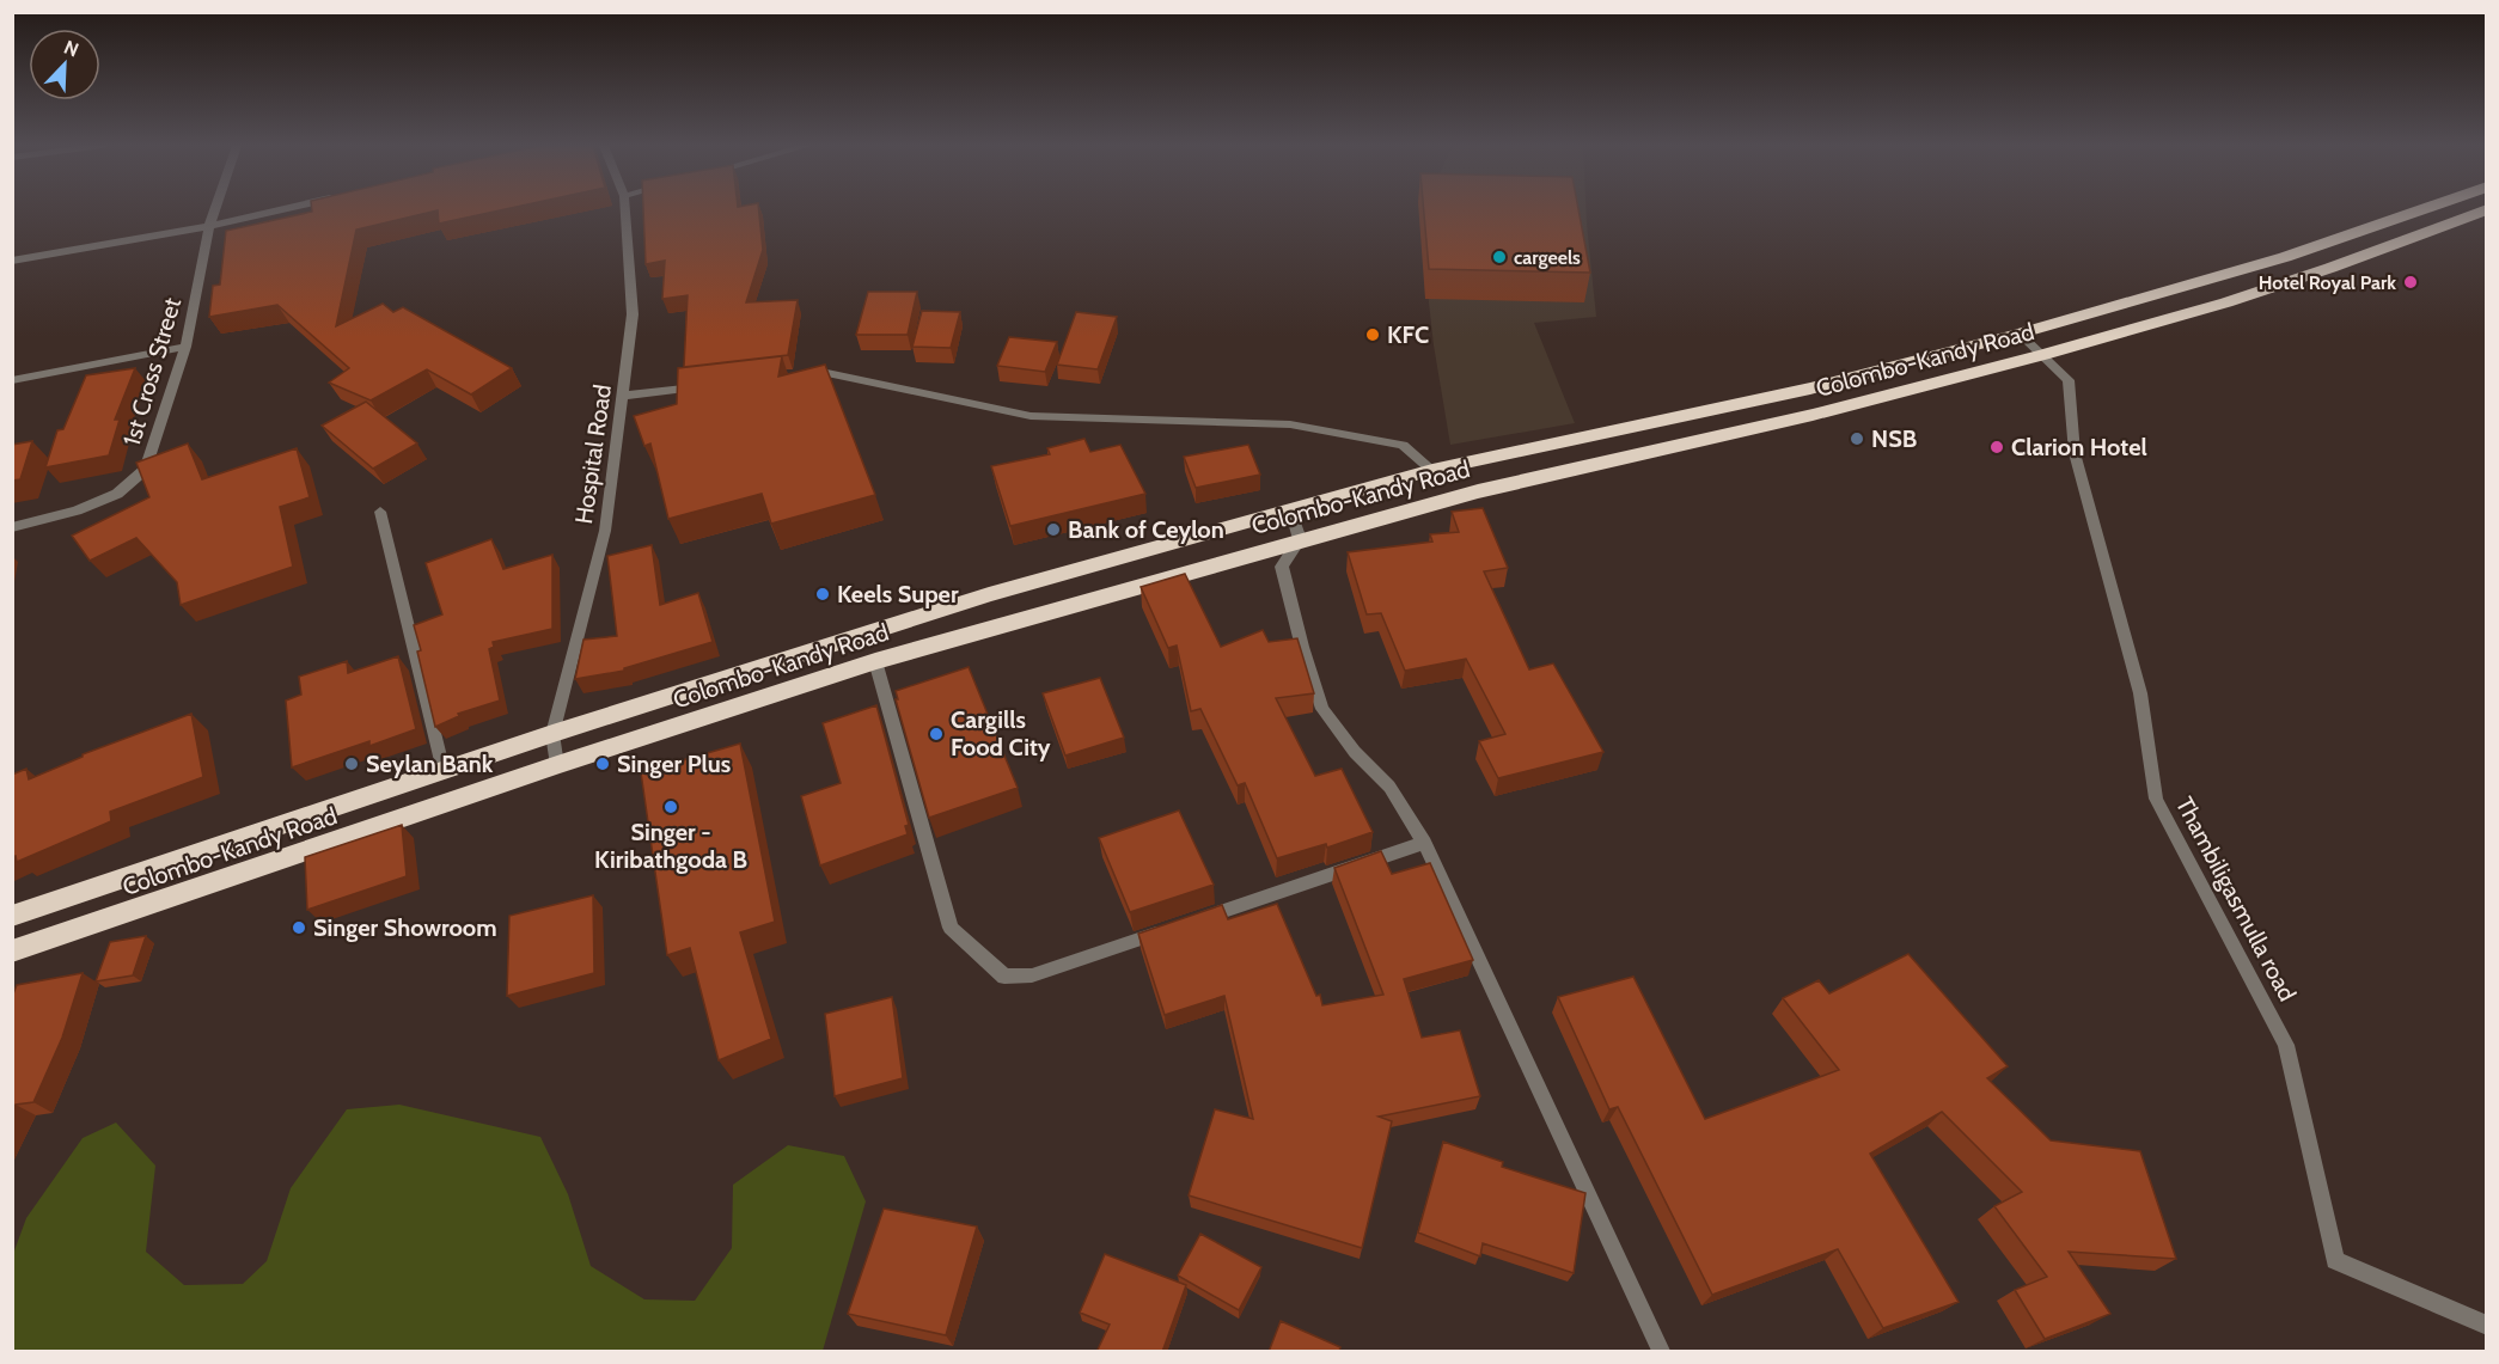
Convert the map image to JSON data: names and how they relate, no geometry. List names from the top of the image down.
{
  "streets": {
    "highway": ["Colombo-Kandy Road"],
    "street": ["1st Cross Street", "Hospital Road", "Thambiligasmulla road"]
  },
  "crossings": [
    ["Colombo-Kandy Road", "Hospital Road"],
    ["Colombo-Kandy Road", "Thambiligasmulla road"]
  ],
  "places": [
    "cargeels",
    "Hotel Royal Park",
    "KFC",
    "NSB",
    "Clarion Hotel",
    "Bank of Ceylon",
    "Keels Super",
    "Cargills Food City",
    "Seylan Bank",
    "Singer Plus",
    "Singer - Kiribathgoda B",
    "Singer Showroom"
  ],
  "north": "top right"
}
